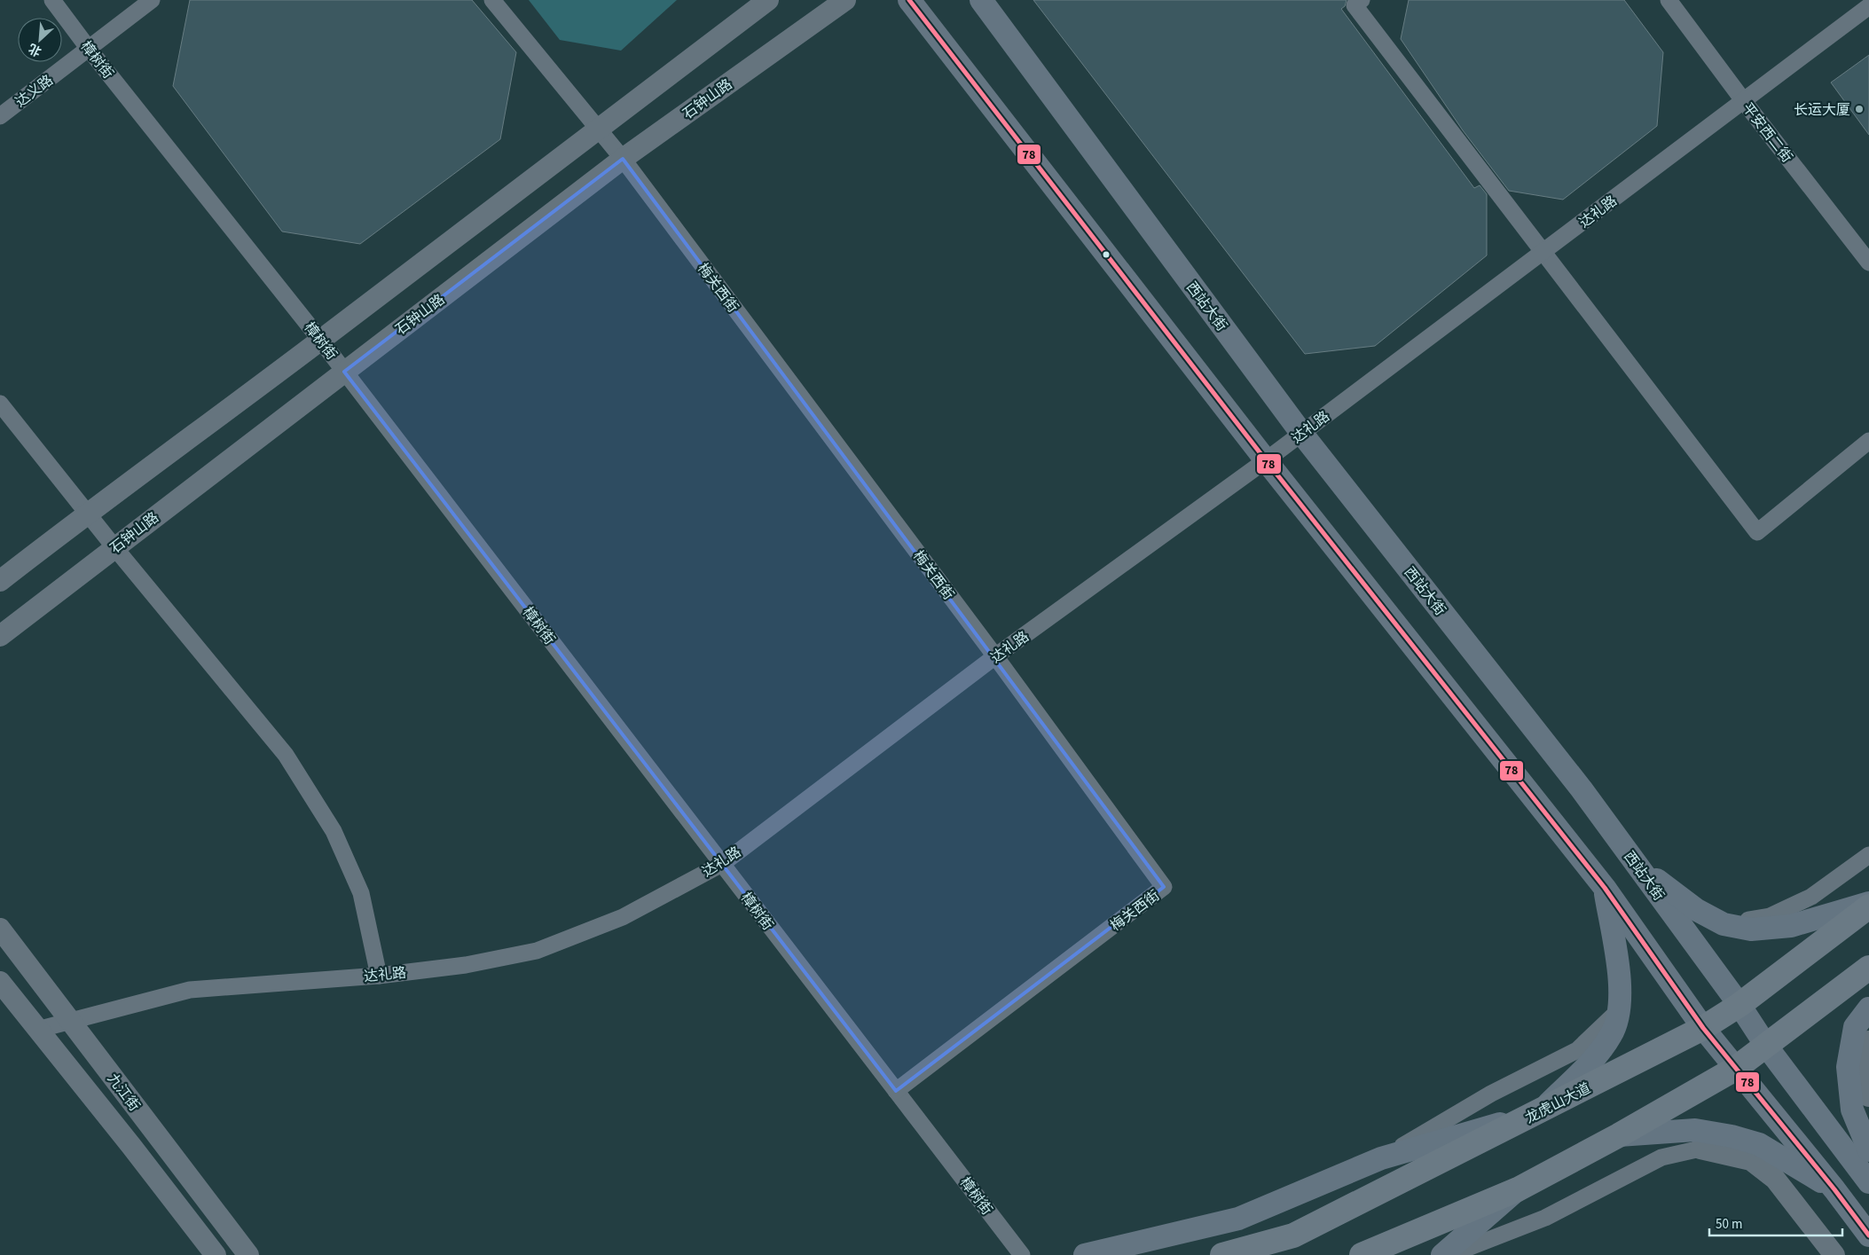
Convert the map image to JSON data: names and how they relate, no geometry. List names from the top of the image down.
{
  "streets": {
    "main road": ["西站大街", "龙虎山大道"],
    "street": [
      "樟树街",
      "达义路",
      "石钟山路",
      "平安西二街",
      "达礼路",
      "梅关西街",
      "九江街"
    ]
  },
  "crossings": [
    ["樟树街", "达义路"],
    ["樟树街", "石钟山路"],
    ["樟树街", "达礼路"],
    ["樟树街", "梅关西街"],
    ["石钟山路", "梅关西街"],
    ["平安西二街", "达礼路"],
    ["达礼路", "梅关西街"],
    ["达礼路", "西站大街"],
    ["达礼路", "九江街"],
    ["西站大街", "龙虎山大道"]
  ],
  "places": ["长运大厦"],
  "lines": ["transit line 78"],
  "scale_bar": "50 m",
  "north": "bottom left"
}
